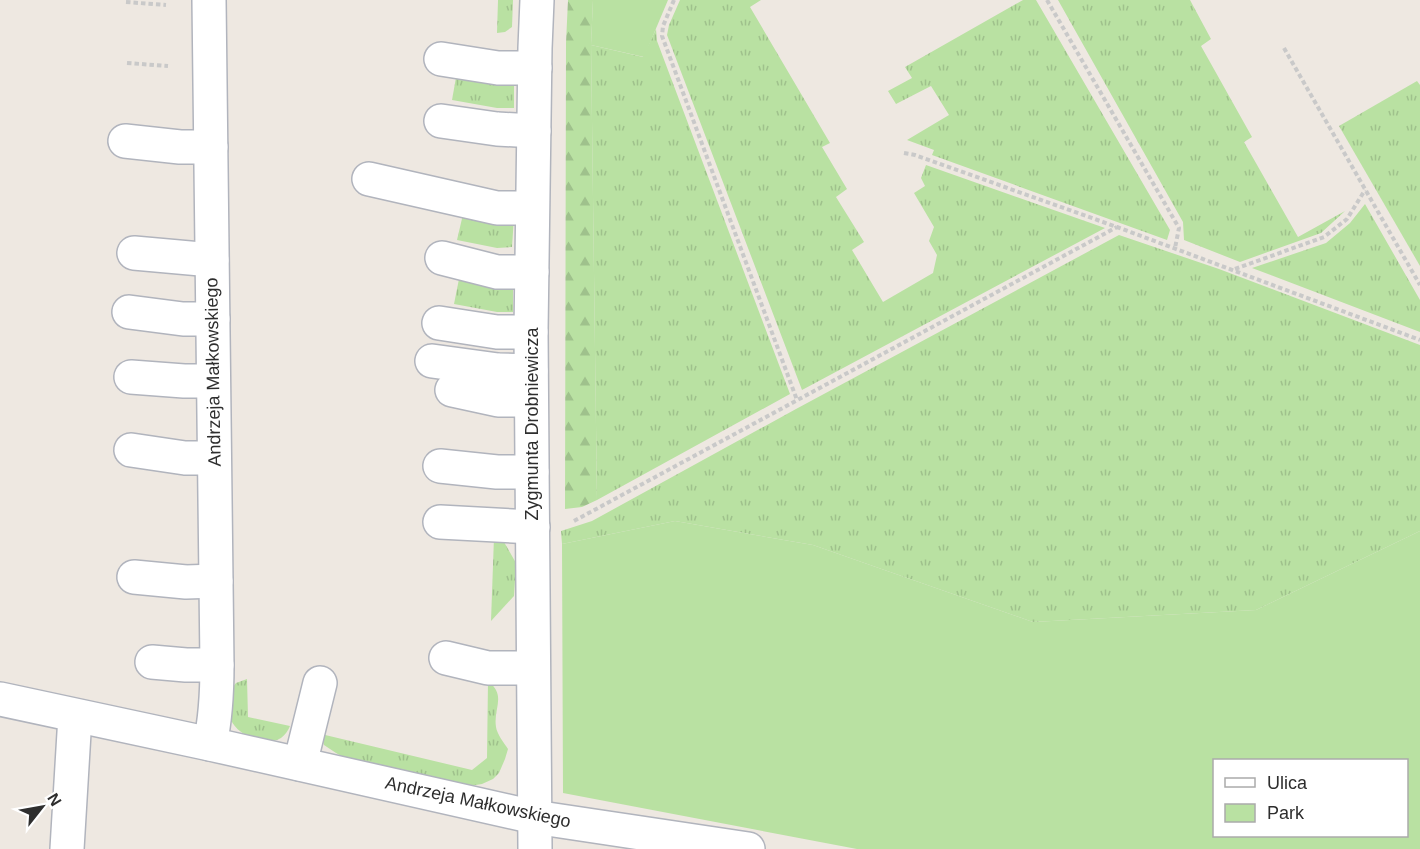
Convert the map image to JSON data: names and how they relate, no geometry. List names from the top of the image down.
{
  "streets": {
    "street": ["Andrzeja Małkowskiego", "Zygmunta Drobniewicza"]
  },
  "crossings": [
    ["Andrzeja Małkowskiego", "Zygmunta Drobniewicza"]
  ],
  "legend": ["Ulica", "Park"],
  "north": "top right"
}
